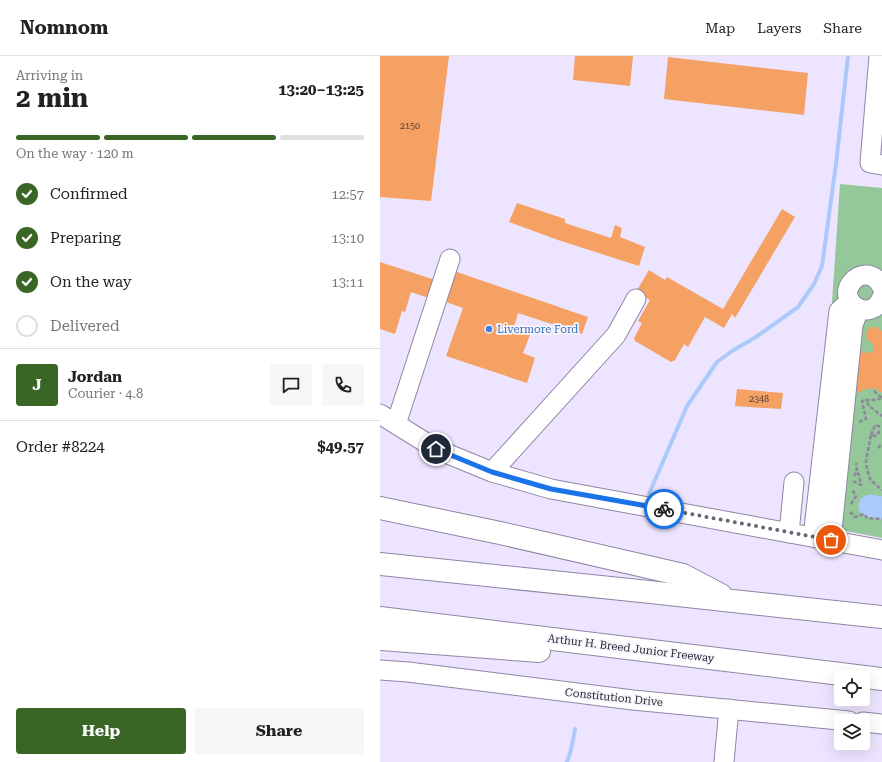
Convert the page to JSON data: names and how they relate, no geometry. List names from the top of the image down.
{
  "streets": {
    "highway": ["Arthur H. Breed Junior Freeway"],
    "street": ["Constitution Drive"]
  },
  "places": ["Livermore Ford"],
  "house_numbers": ["2150", "2348"],
  "page": {
    "header": "Nomnom",
    "nav": ["Map", "Layers", "Share"],
    "heading": ["2 min", "Arriving in", "13:20–13:25"],
    "panel": [
      "Jordan",
      "Courier · 4.8",
      "Order #8224",
      "$49.57"
    ],
    "bar": "On the way · 120 m",
    "list": [
      ["Confirmed", "12:57"],
      ["Preparing", "13:10"],
      ["On the way", "13:11"],
      "Delivered"
    ],
    "round": "J",
    "buttons": ["Help", "Share"]
  }
}
